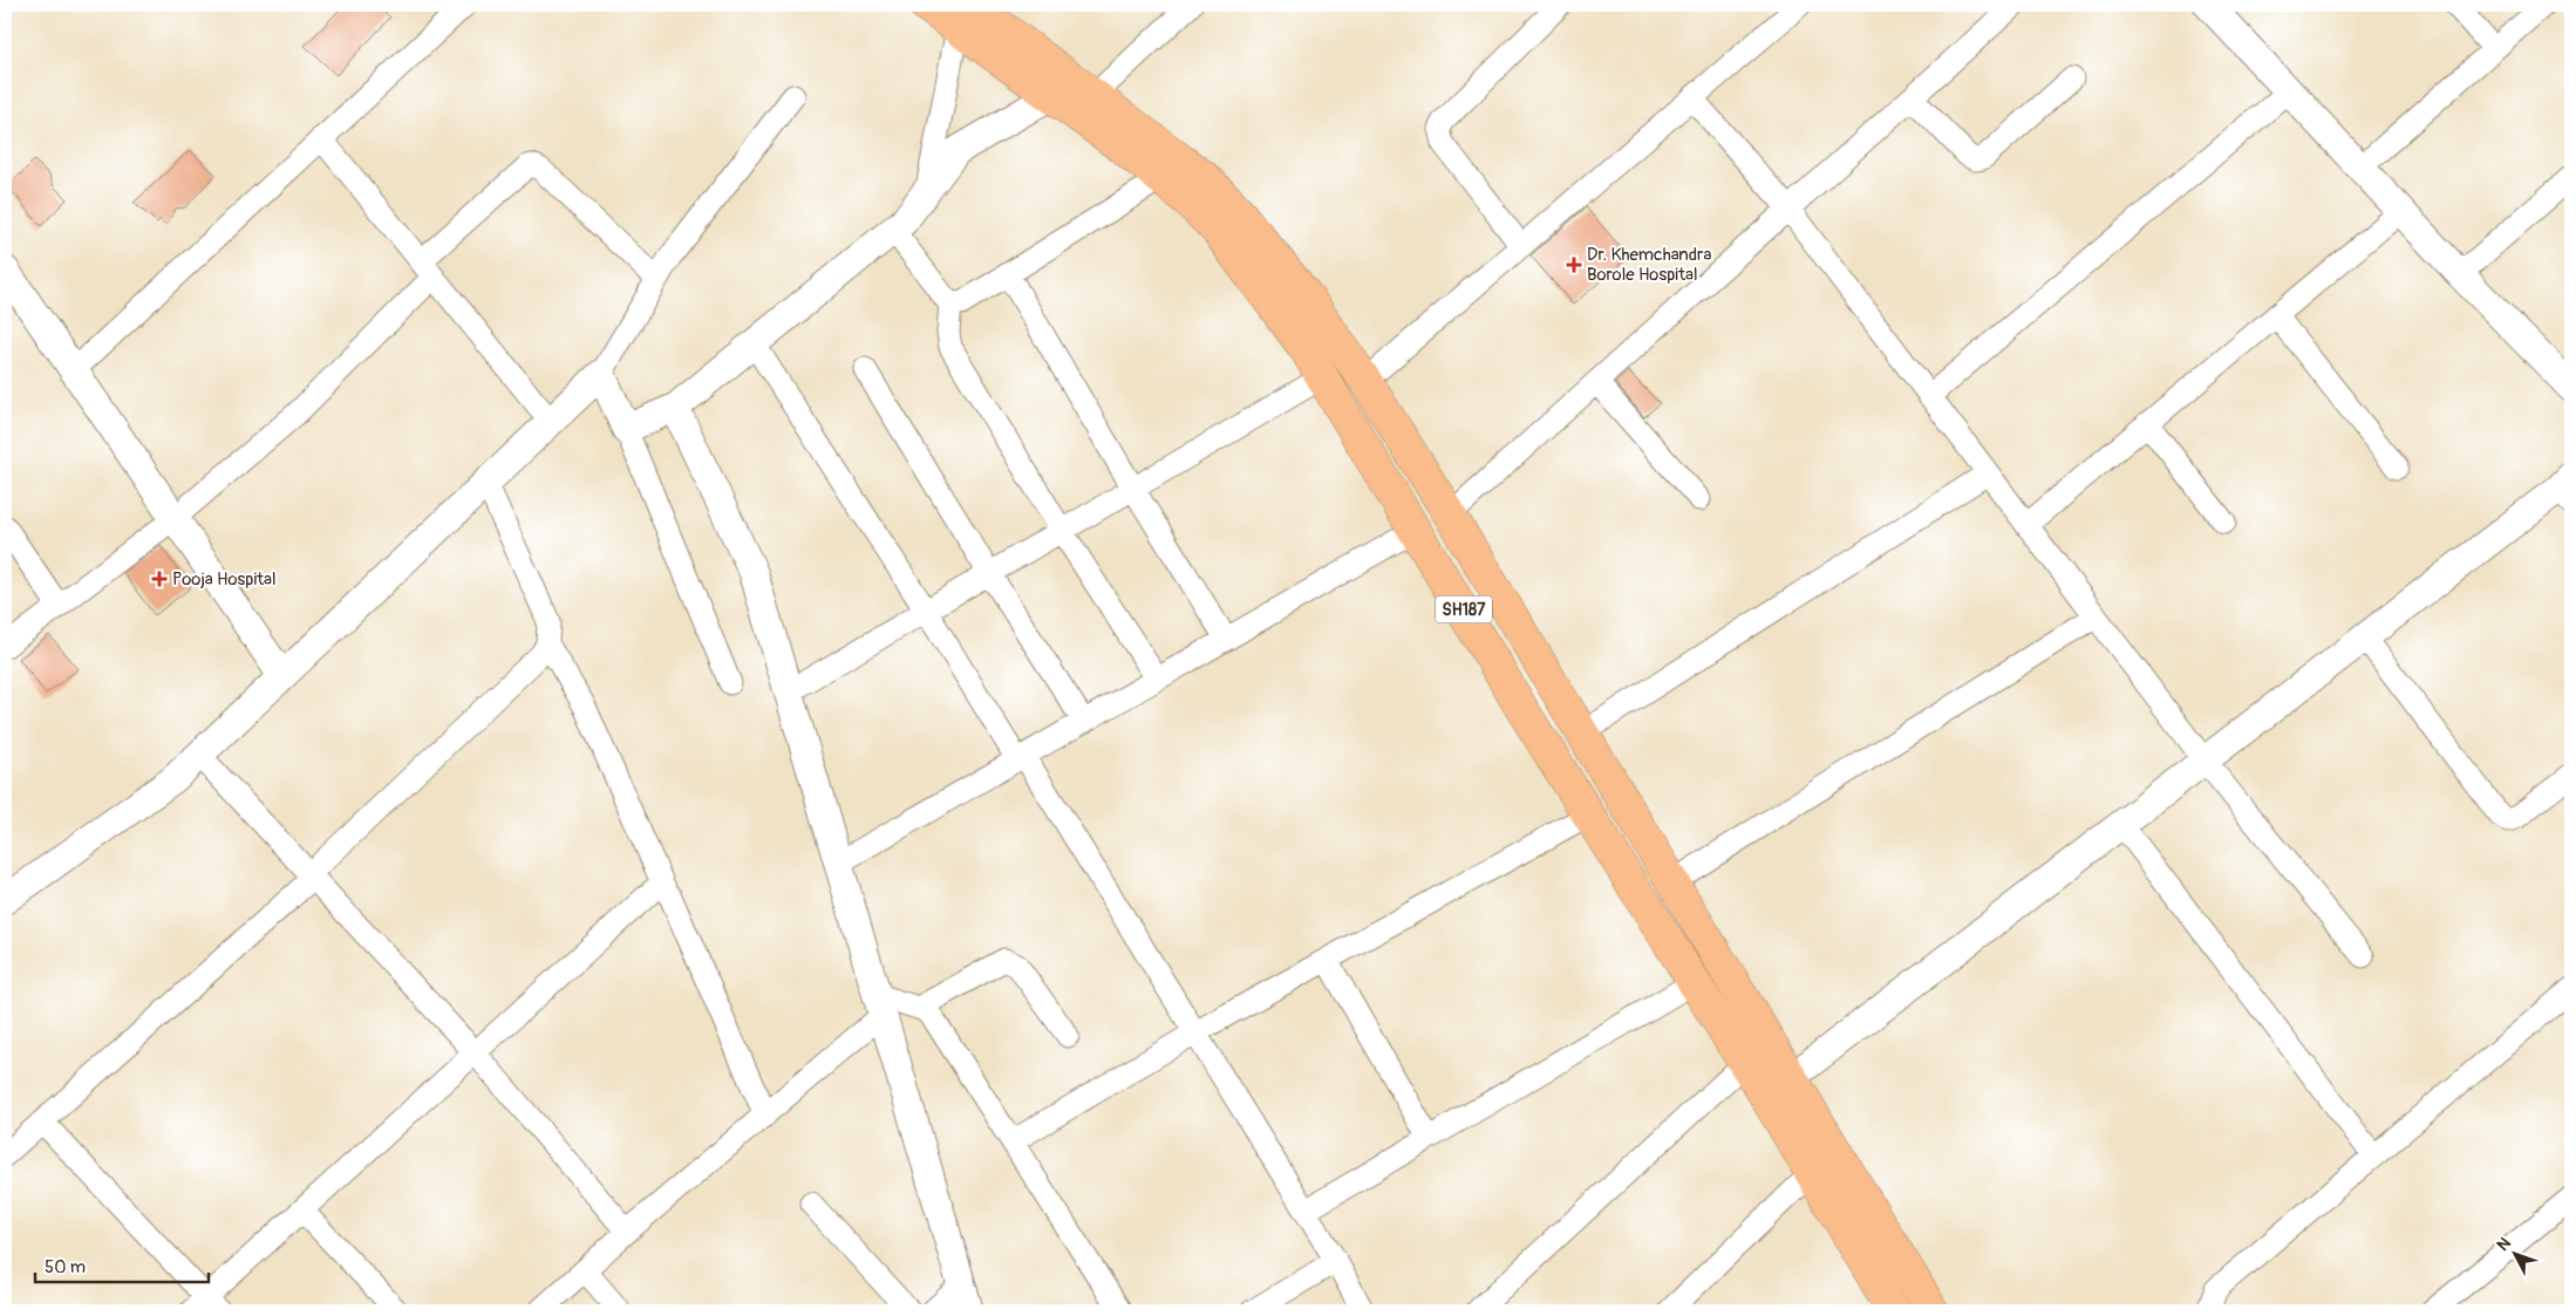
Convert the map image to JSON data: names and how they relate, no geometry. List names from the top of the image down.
{
  "streets": {
    "main road": ["SH187"]
  },
  "places": {
    "health": ["Dr. Khemchandra Borole Hospital", "Pooja Hospital"]
  },
  "scale_bar": "50 m",
  "north": "top left"
}
